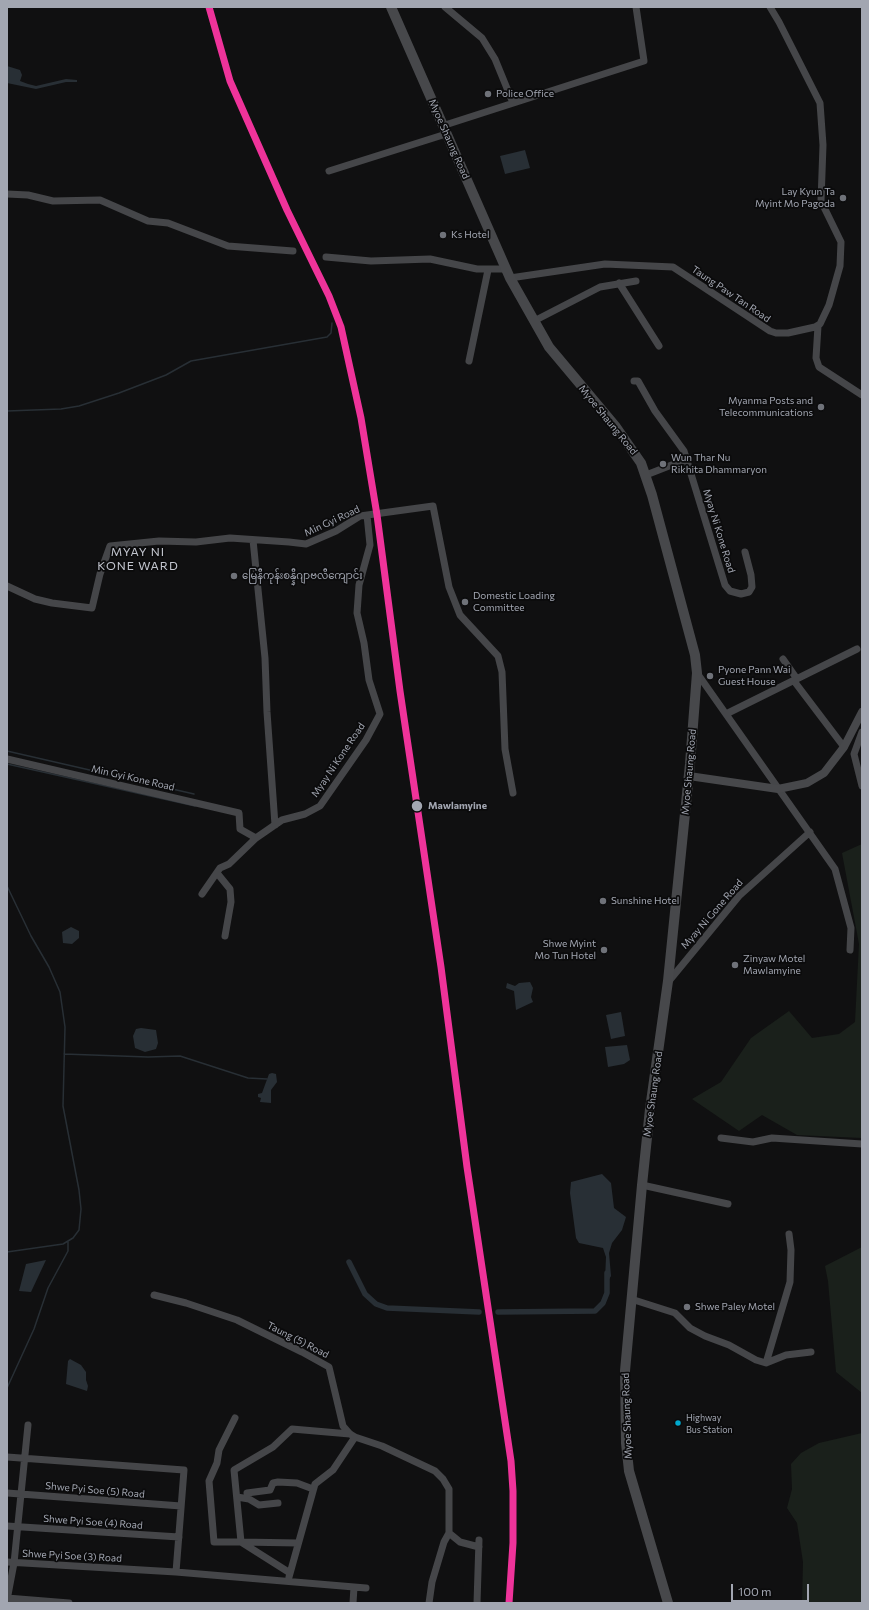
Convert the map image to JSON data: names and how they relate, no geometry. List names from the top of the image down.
{
  "streets": {
    "highway": ["Myoe Shaung Road"],
    "street": [
      "Taung Paw Tan Road",
      "Min Gyi Road",
      "Myay Ni Kone Road",
      "Myay Ni Gone Road",
      "Taung (5) Road",
      "Shwe Pyi Soe (5) Road",
      "Shwe Pyi Soe (4) Road"
    ]
  },
  "crossings": [
    ["Myoe Shaung Road", "Taung Paw Tan Road"],
    ["Myoe Shaung Road", "Myay Ni Gone Road"],
    ["Min Gyi Road", "Myay Ni Kone Road"]
  ],
  "districts": ["MYAY NI KONE WARD"],
  "places": [
    "Police Office",
    "Lay Kyun Ta Myint Mo Pagoda",
    "Ks Hotel",
    "Myanma Posts and Telecommunications",
    "Wun Thar Nu Rikhita Dhammaryon",
    "မြေနီကုန်းစန္နီဂျာဗလီကျောင်း",
    "Domestic Loading Committee",
    "Pyone Pann Wai Guest House",
    "Mawlamyine",
    "Sunshine Hotel",
    "Shwe Myint Mo Tun Hotel",
    "Zinyaw Motel Mawlamyine",
    "Shwe Paley Motel",
    "Highway Bus Station"
  ],
  "scale_bar": "100 m"
}
